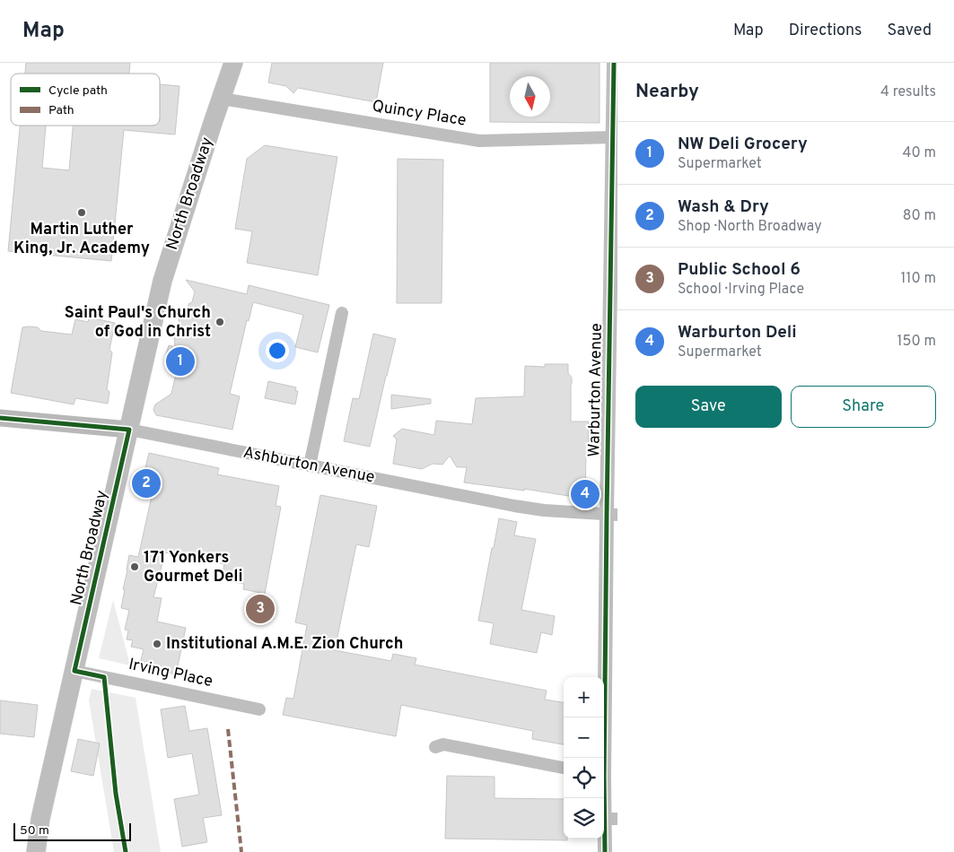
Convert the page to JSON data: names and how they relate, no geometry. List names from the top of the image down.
{
  "streets": {
    "main road": ["North Broadway", "Ashburton Avenue"],
    "street": ["Quincy Place", "Warburton Avenue", "Irving Place"]
  },
  "crossings": [
    ["Quincy Place", "North Broadway"],
    ["Quincy Place", "Warburton Avenue"],
    ["North Broadway", "Ashburton Avenue"],
    ["North Broadway", "Irving Place"],
    ["Warburton Avenue", "Ashburton Avenue"]
  ],
  "places": [
    "Martin Luther King, Jr. Academy",
    "Saint Paul's Church of God in Christ",
    "171 Yonkers Gourmet Deli",
    "Institutional A.M.E. Zion Church"
  ],
  "legend": ["Cycle path", "Path"],
  "scale_bar": "50 m",
  "north": "bottom",
  "page": {
    "header": "Map",
    "nav": ["Map", "Directions", "Saved"],
    "heading": ["Nearby", "4 results"],
    "list": [
      {
        "mark": "1",
        "name": "NW Deli Grocery",
        "note": "Supermarket",
        "value": "40 m"
      },
      {
        "mark": "2",
        "name": "Wash & Dry",
        "note": "Shop · North Broadway",
        "value": "80 m"
      },
      {
        "mark": "3",
        "name": "Public School 6",
        "note": "School · Irving Place",
        "value": "110 m"
      },
      {
        "mark": "4",
        "name": "Warburton Deli",
        "note": "Supermarket",
        "value": "150 m"
      }
    ],
    "pins": [
      "1",
      "2",
      "4",
      "3"
    ],
    "buttons": ["Save", "Share"],
    "map_buttons": ["+", "−"],
    "scale": "50 m"
  }
}
